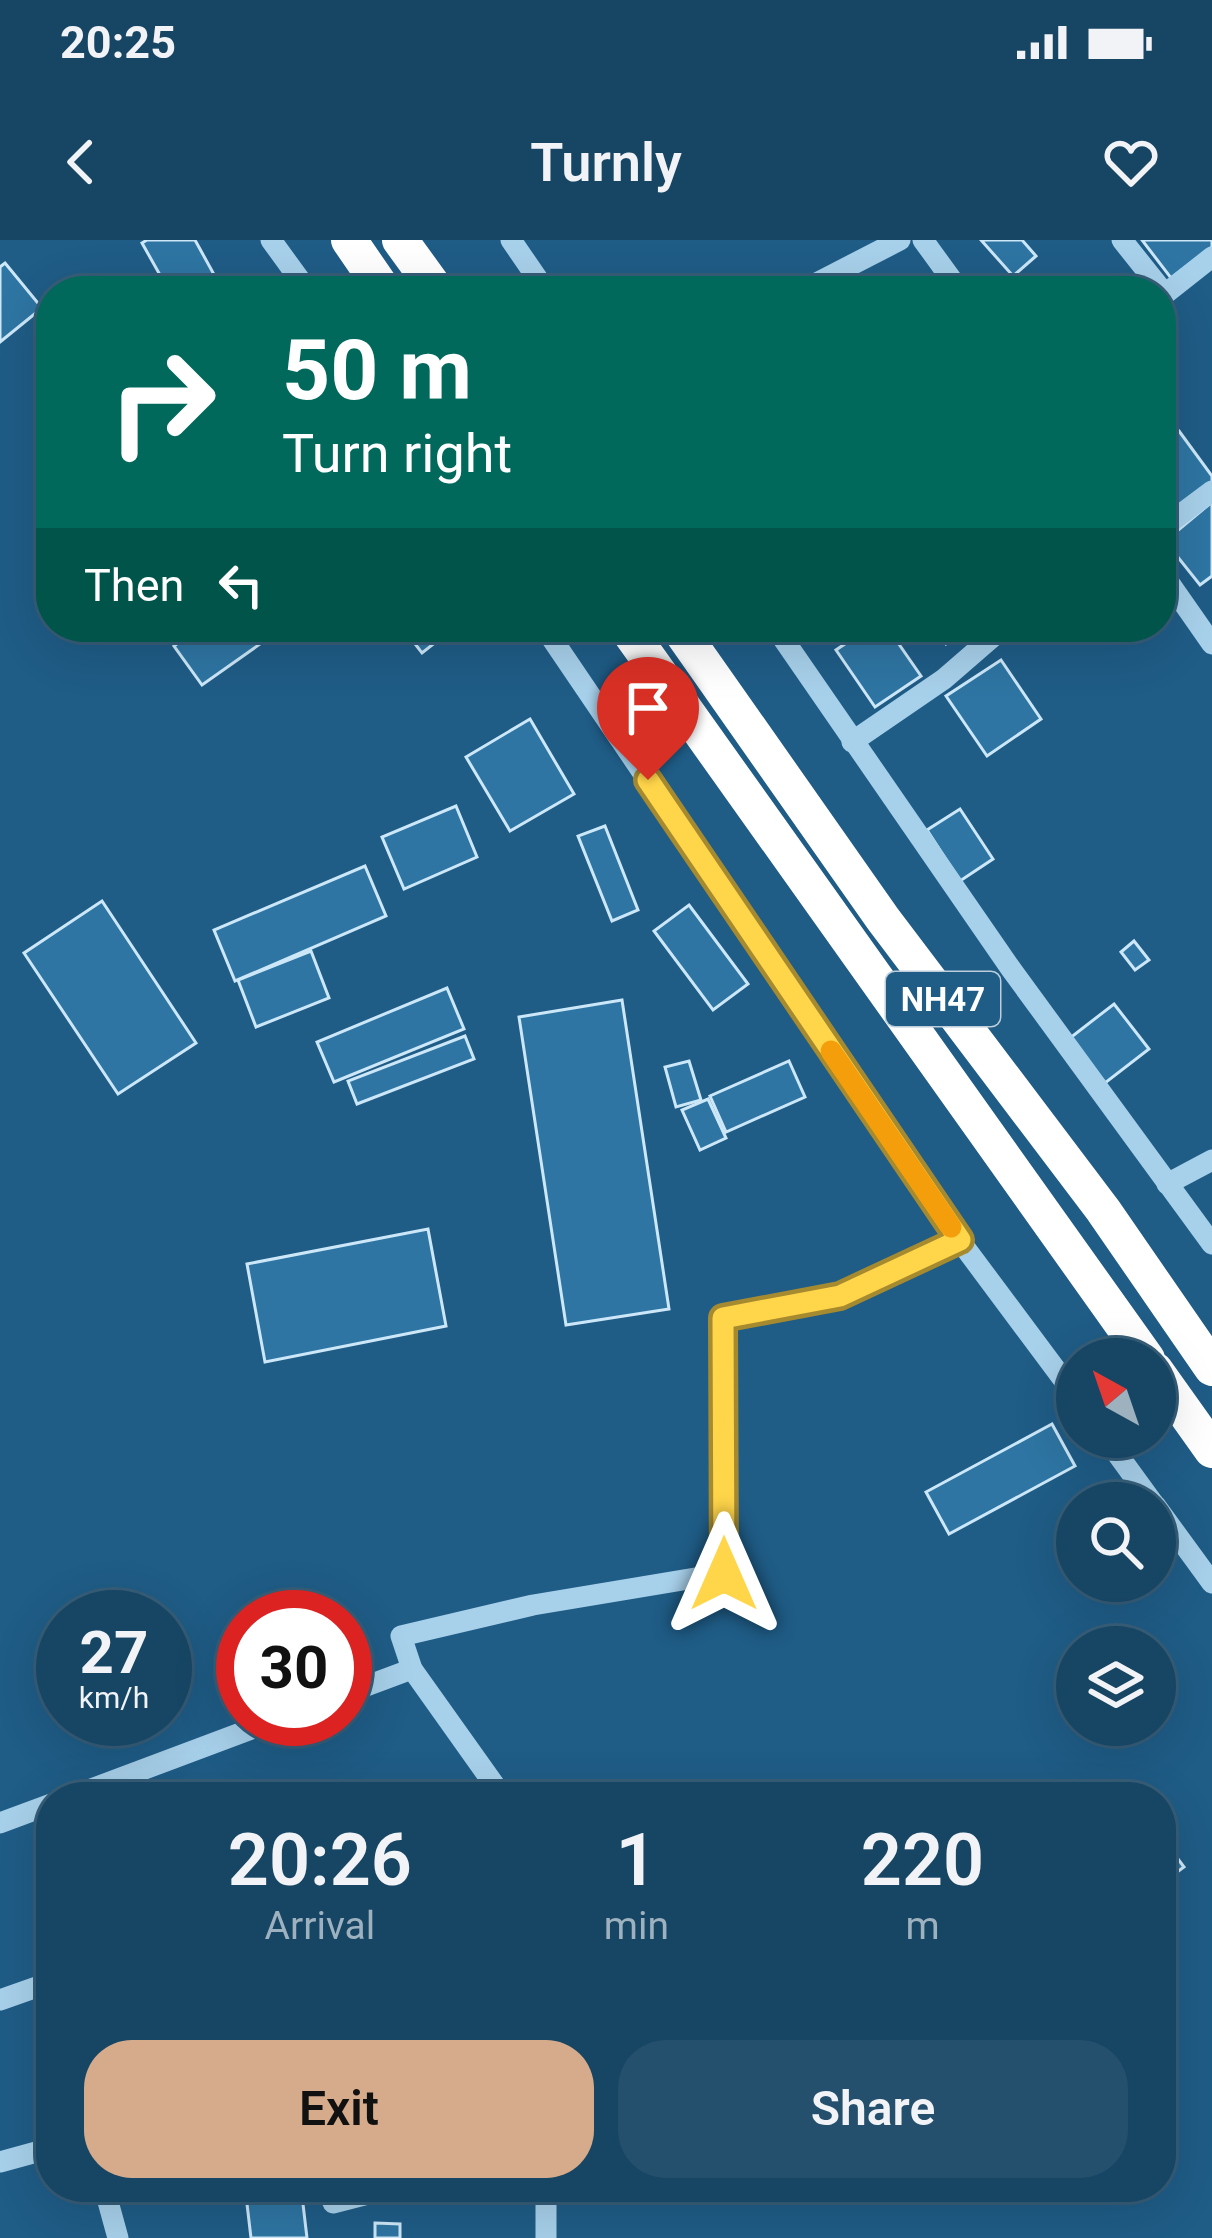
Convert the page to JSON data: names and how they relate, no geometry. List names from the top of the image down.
{
  "streets": {
    "highway": ["NH47"]
  },
  "north": "top left",
  "page": {
    "status": "20:25",
    "header": "Turnly",
    "turn": ["50 m", "Turn right"],
    "then": "Then",
    "speed": "27 km/h",
    "limit": "30",
    "eta": [
      "20:26",
      "Arrival",
      "1",
      "min",
      "220",
      "m"
    ],
    "buttons": ["Exit", "Share"]
  }
}
